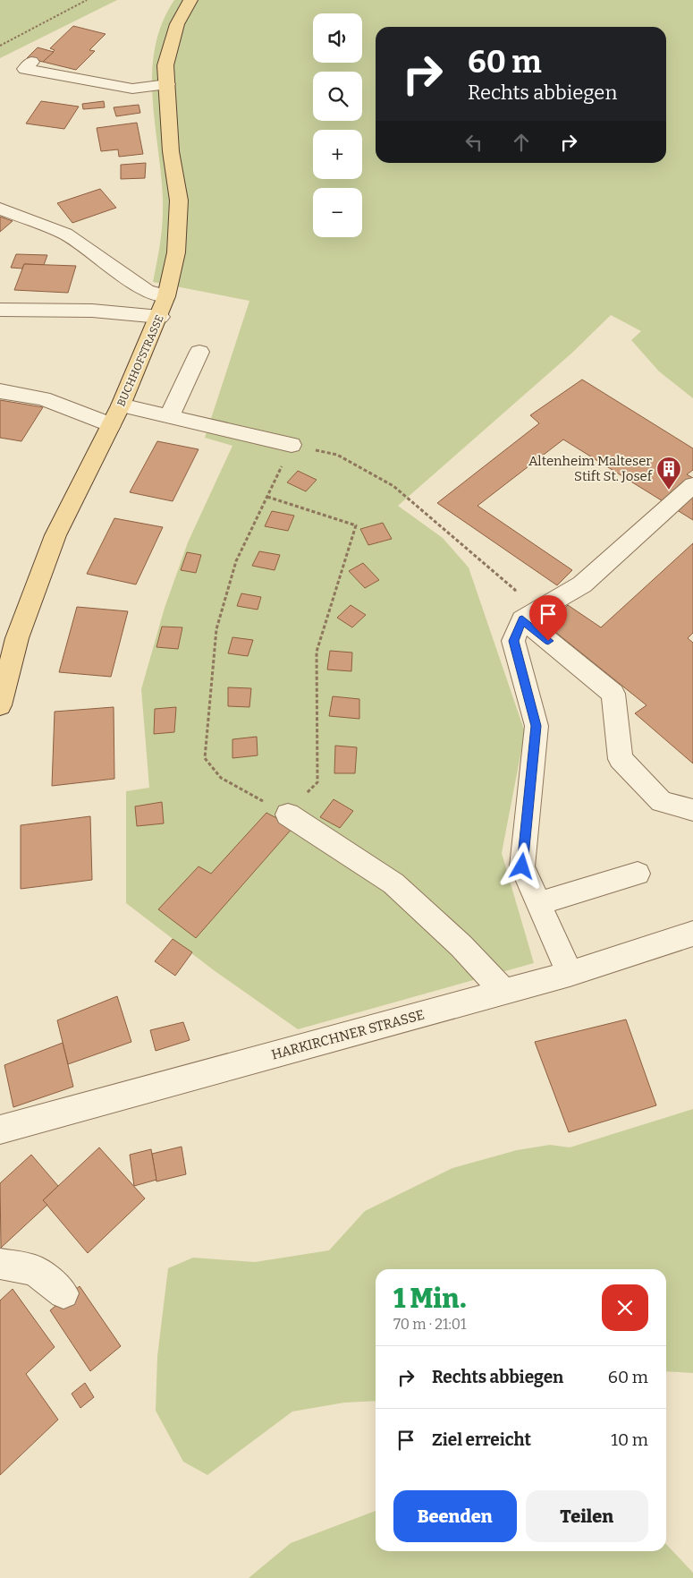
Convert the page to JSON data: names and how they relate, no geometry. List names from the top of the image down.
{
  "streets": {
    "main road": ["BUCHHOFSTRASSE"],
    "street": ["HARKIRCHNER STRASSE"]
  },
  "places": {
    "building": ["Altenheim Malteser Stift St. Josef"]
  },
  "page": {
    "map_buttons": ["+", "−"],
    "turn": ["60 m", "Rechts abbiegen"],
    "heading": ["1 Min.", "70 m · 21:01"],
    "list": [
      {
        "name": "Rechts abbiegen",
        "value": "60 m"
      },
      {
        "name": "Ziel erreicht",
        "value": "10 m"
      }
    ],
    "buttons": ["Beenden", "Teilen"]
  }
}
